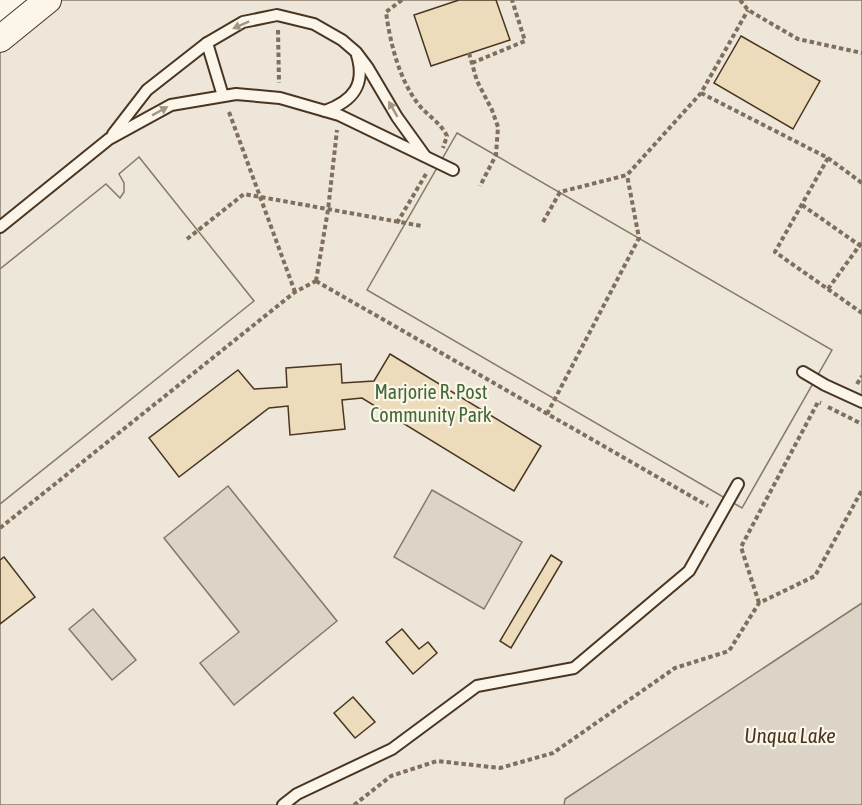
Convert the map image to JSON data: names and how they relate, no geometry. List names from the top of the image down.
{
  "water": ["Unqua Lake"],
  "parks": ["Marjorie R. Post Community Park"]
}
